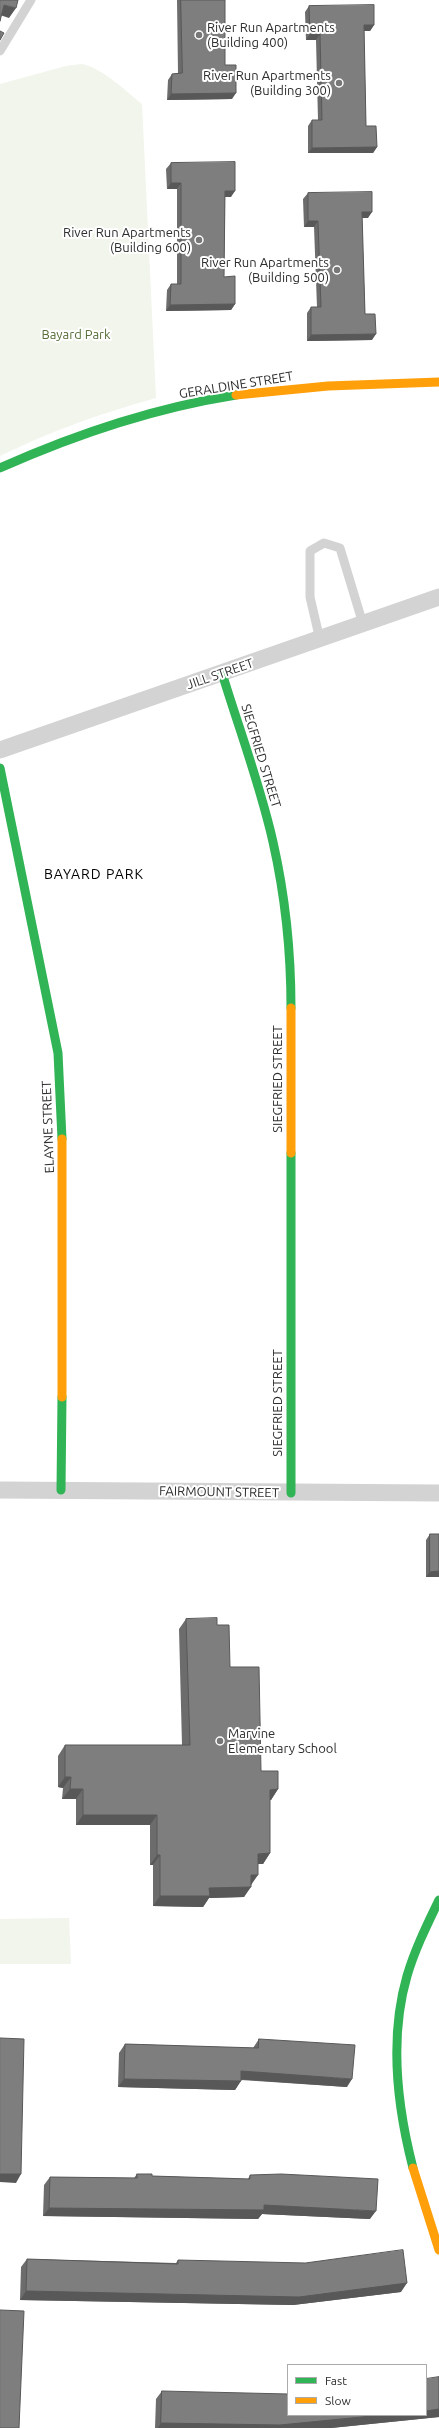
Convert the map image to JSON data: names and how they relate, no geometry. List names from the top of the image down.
{
  "streets": {
    "street": [
      "GERALDINE STREET",
      "JILL STREET",
      "SIEGFRIED STREET",
      "ELAYNE STREET",
      "FAIRMOUNT STREET"
    ]
  },
  "crossings": [
    ["JILL STREET", "SIEGFRIED STREET"],
    ["SIEGFRIED STREET", "FAIRMOUNT STREET"],
    ["ELAYNE STREET", "FAIRMOUNT STREET"]
  ],
  "districts": ["BAYARD PARK"],
  "parks": ["Bayard Park"],
  "places": [
    "River Run Apartments (Building 400)",
    "River Run Apartments (Building 300)",
    "River Run Apartments (Building 600)",
    "River Run Apartments (Building 500)",
    "Marvine Elementary School"
  ],
  "legend": ["Fast", "Slow"]
}
